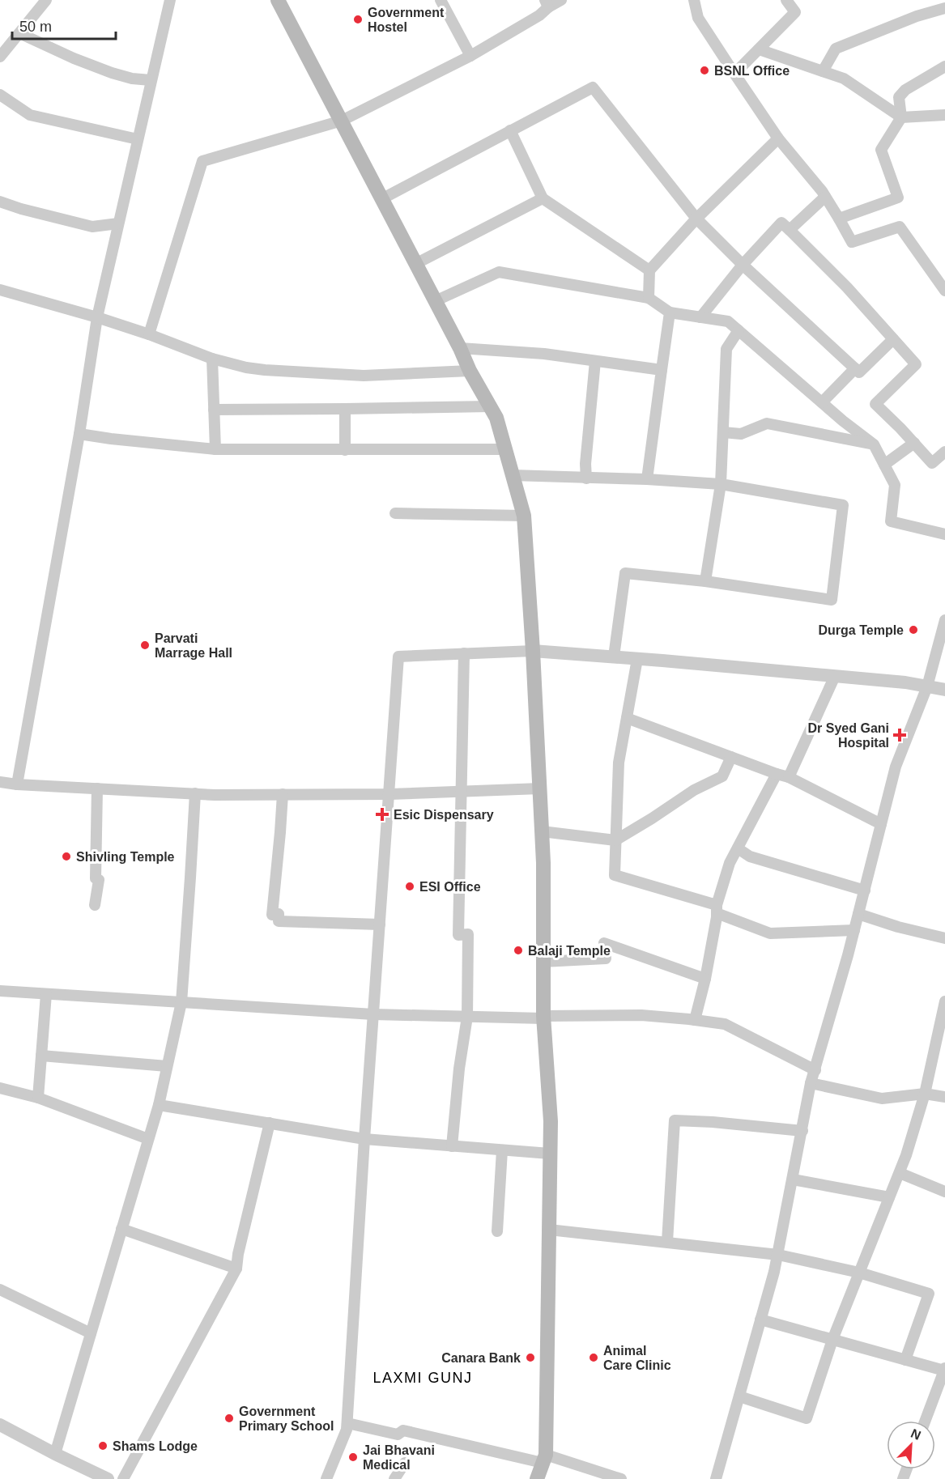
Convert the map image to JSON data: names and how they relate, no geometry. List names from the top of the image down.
{
  "districts": ["LAXMI GUNJ"],
  "places": {
    "other": [
      "Government Hostel",
      "BSNL Office",
      "Durga Temple",
      "Parvati Marrage Hall",
      "Shivling Temple",
      "ESI Office",
      "Balaji Temple",
      "Canara Bank",
      "Animal Care Clinic",
      "Government Primary School",
      "Shams Lodge",
      "Jai Bhavani Medical"
    ],
    "health": ["Dr Syed Gani Hospital", "Esic Dispensary"]
  },
  "scale_bar": "50 m",
  "north": "top right"
}
